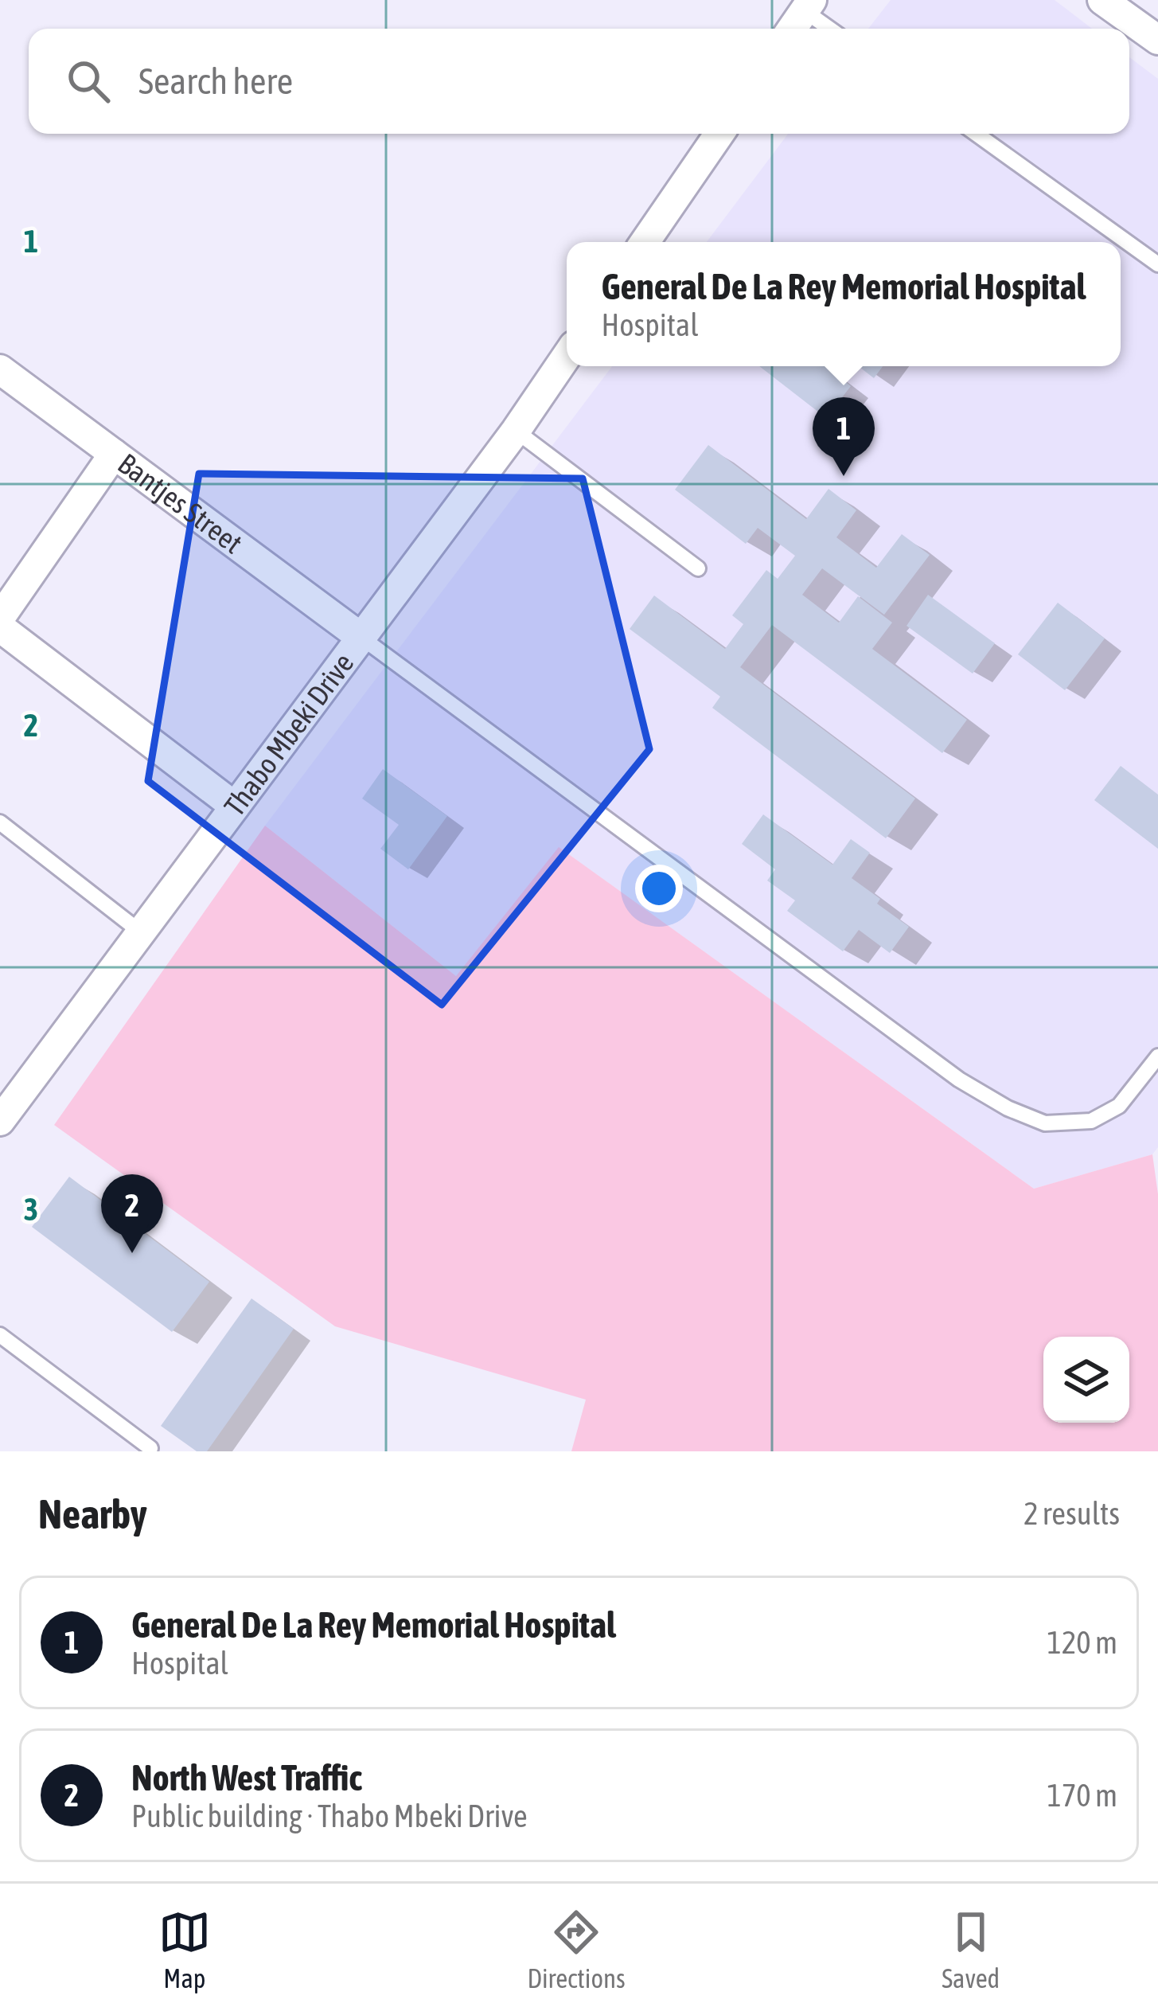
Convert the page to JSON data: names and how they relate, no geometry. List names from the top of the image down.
{
  "streets": {
    "street": ["Bantjes Street", "Thabo Mbeki Drive"]
  },
  "crossings": [
    ["Bantjes Street", "Thabo Mbeki Drive"]
  ],
  "page": {
    "search": "Search here",
    "popup": ["General De La Rey Memorial Hospital", "Hospital"],
    "pins": ["1", "2"],
    "heading": ["Nearby", "2 results"],
    "list": [
      {
        "mark": "1",
        "name": "General De La Rey Memorial Hospital",
        "note": "Hospital",
        "value": "120 m"
      },
      {
        "mark": "2",
        "name": "North West Traffic",
        "note": "Public building · Thabo Mbeki Drive",
        "value": "170 m"
      }
    ],
    "nav": ["Map", "Directions", "Saved"]
  },
  "grid": {
    "rows": ["1", "2", "3"]
  }
}
